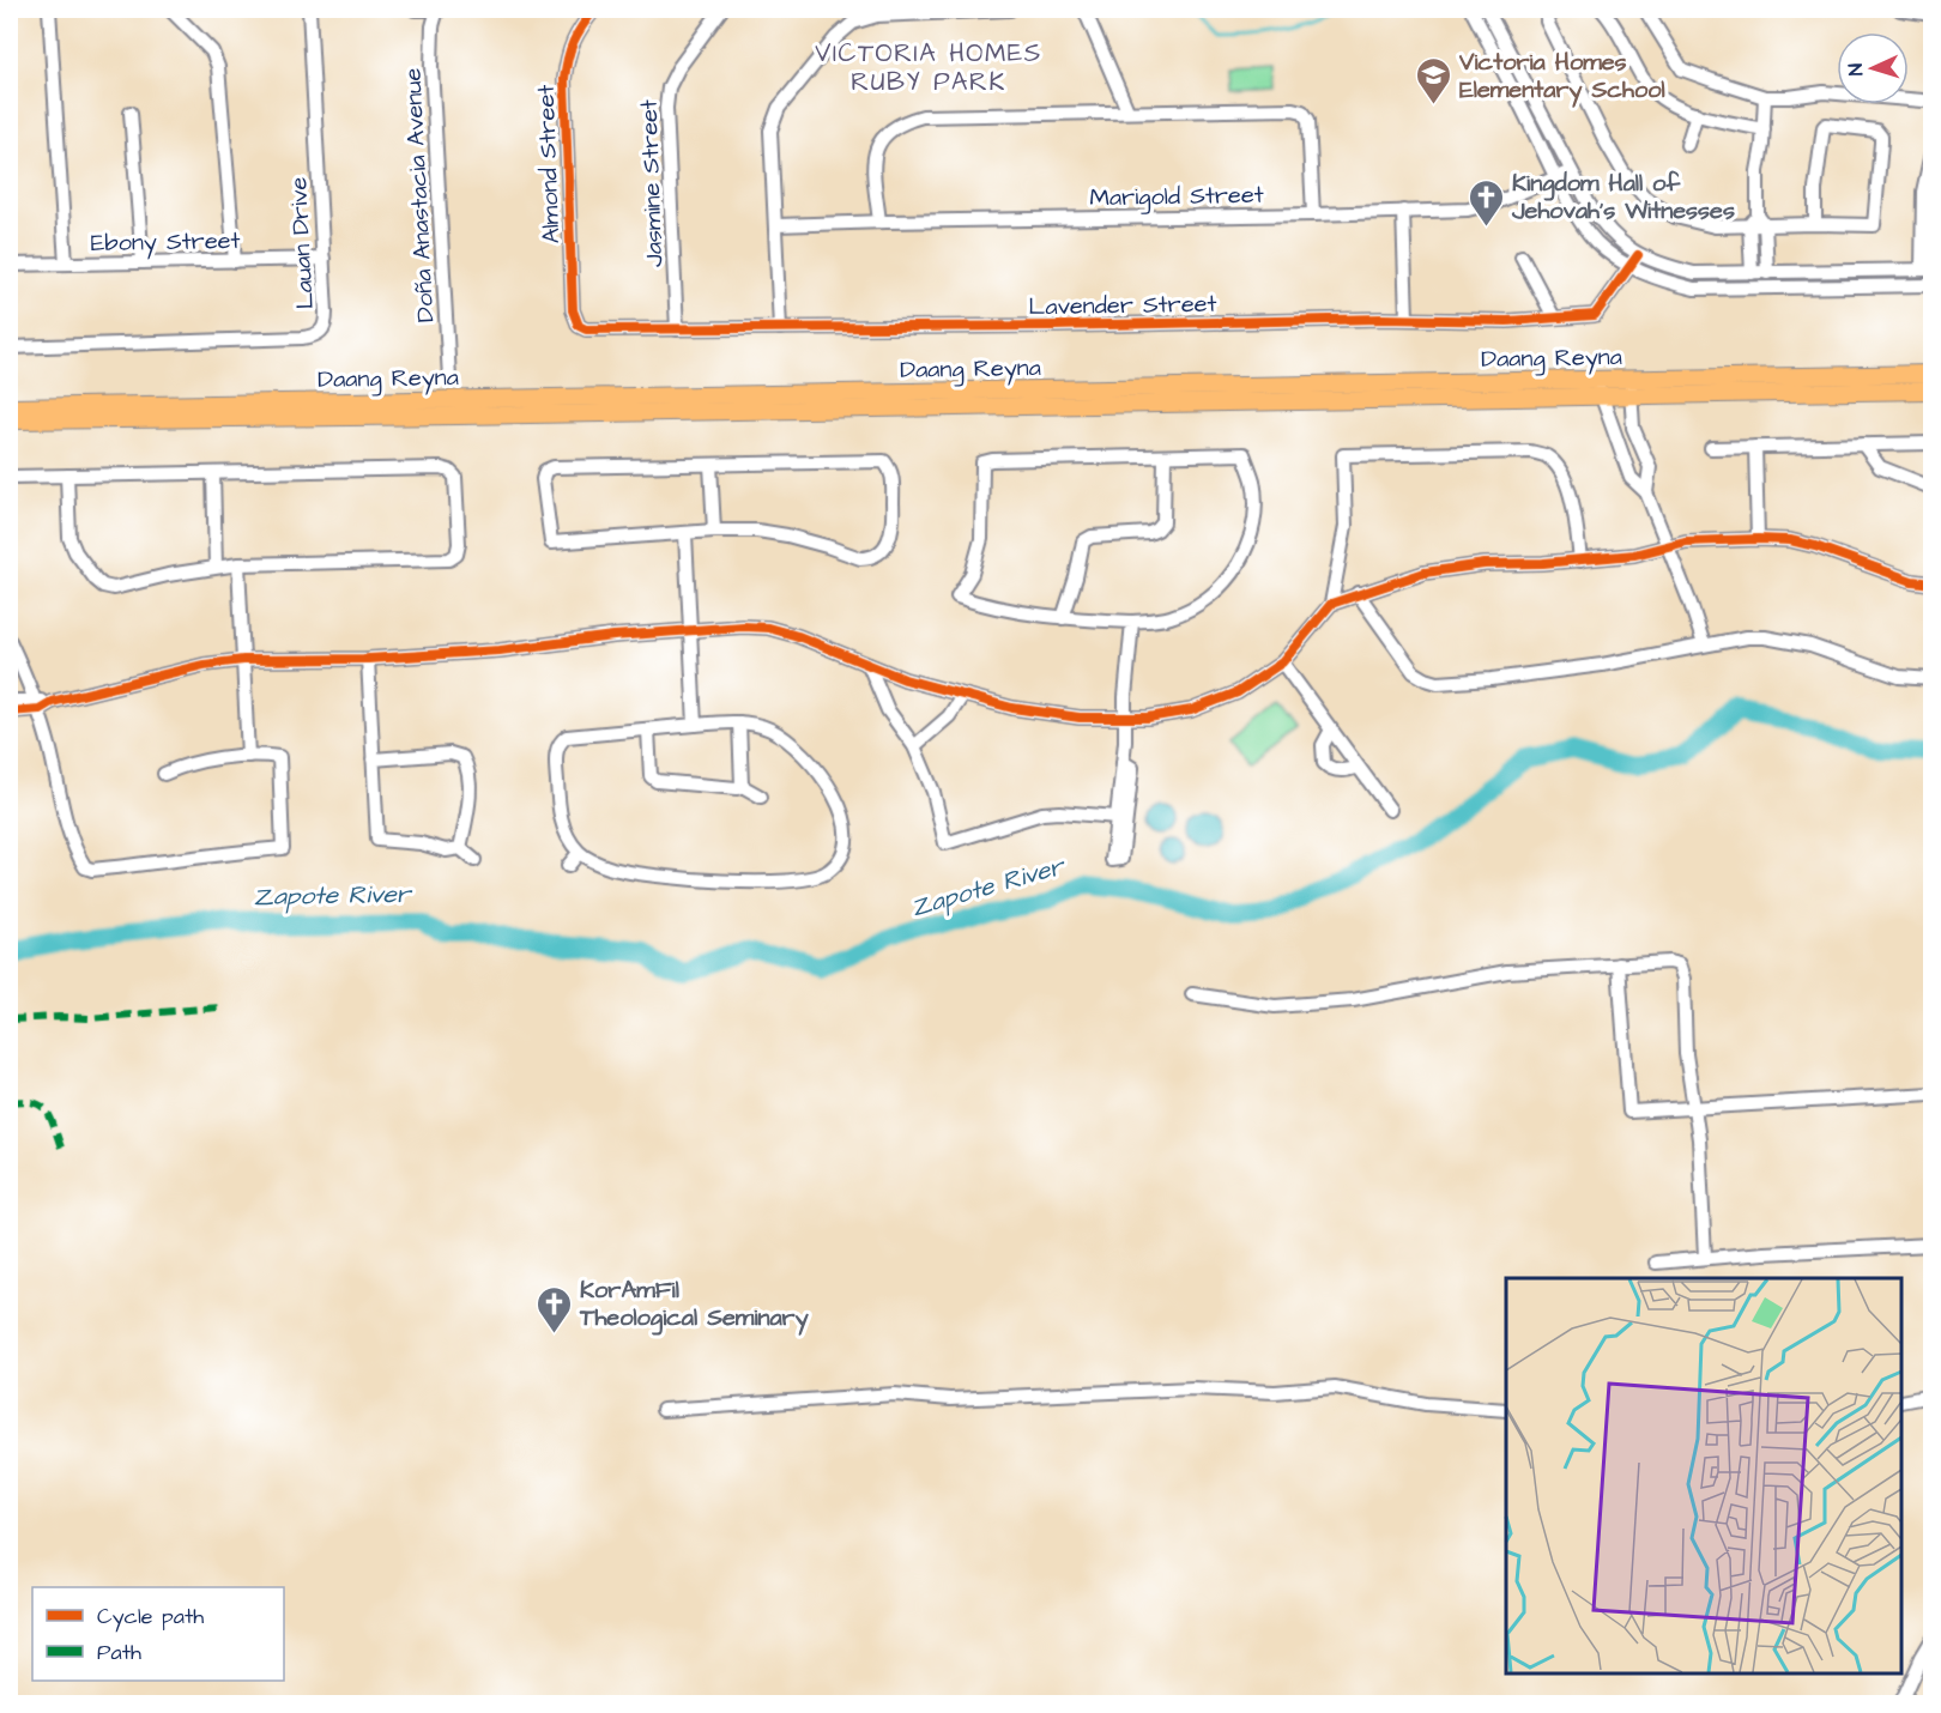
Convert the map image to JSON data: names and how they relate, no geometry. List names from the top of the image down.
{
  "streets": {
    "main road": ["Daang Reyna"],
    "street": [
      "Almond Street",
      "Jasmine Street",
      "Doña Anastacia Avenue",
      "Marigold Street",
      "Ebony Street",
      "Lauan Drive",
      "Lavender Street"
    ]
  },
  "crossings": [
    ["Almond Street", "Lavender Street"],
    ["Jasmine Street", "Lavender Street"],
    ["Ebony Street", "Lauan Drive"]
  ],
  "districts": ["VICTORIA HOMES RUBY PARK"],
  "water": ["Zapote River"],
  "places": {
    "school or university": ["Victoria Homes Elementary School"],
    "church": ["Kingdom Hall of Jehovah's Witnesses", "KorAmFil Theological Seminary"]
  },
  "legend": ["Cycle path", "Path"],
  "north": "left"
}
